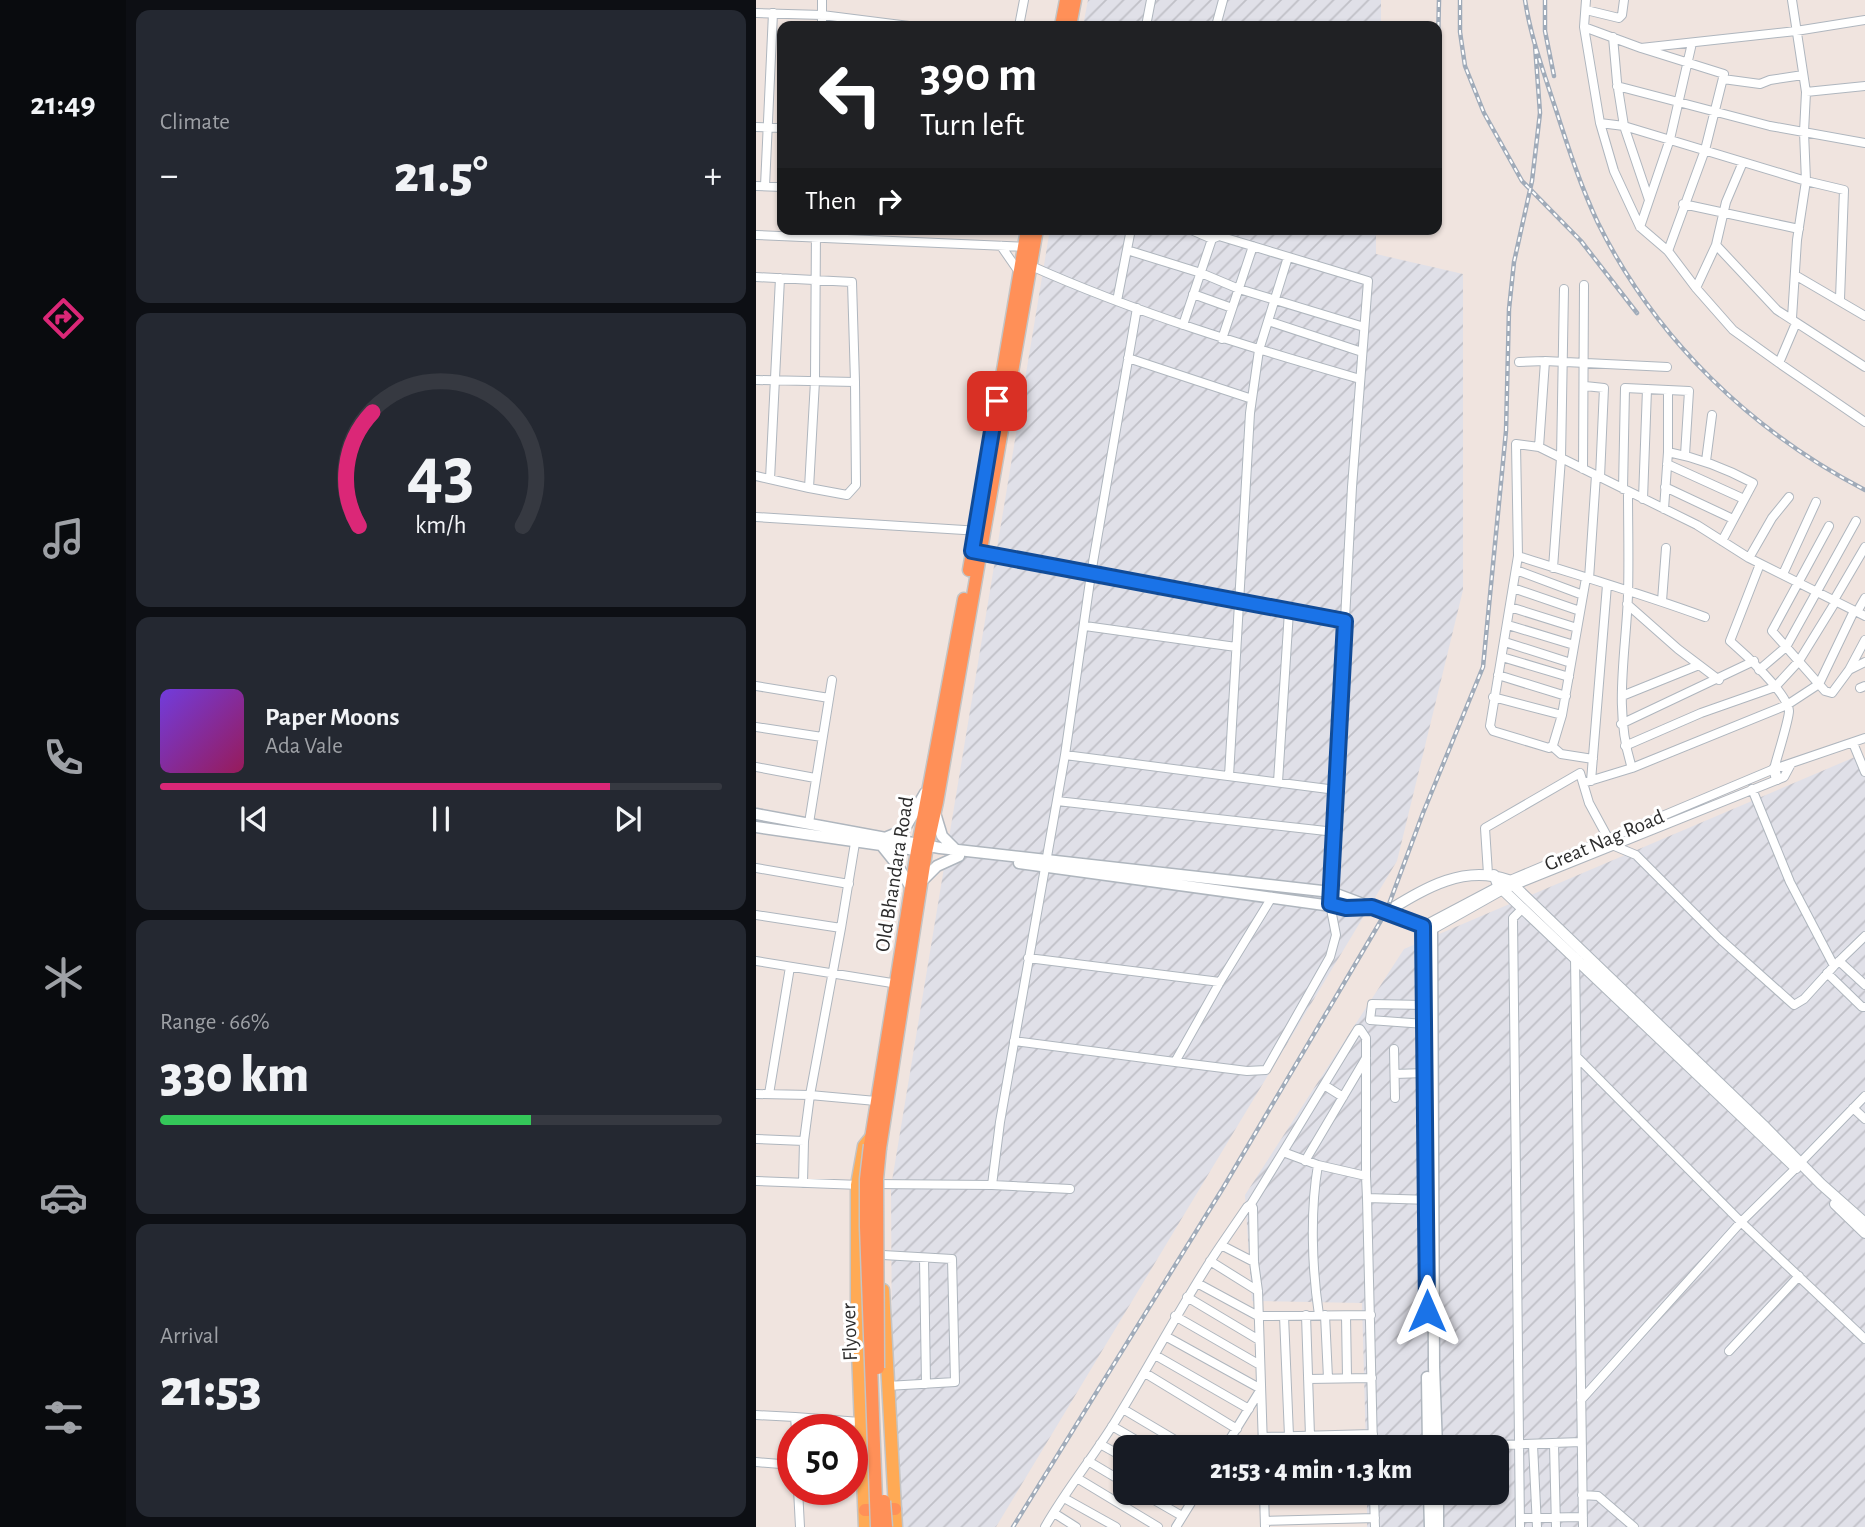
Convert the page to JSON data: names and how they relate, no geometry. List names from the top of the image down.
{
  "streets": {
    "highway": ["Old Bhandara Road", "Flyover"],
    "street": ["Great Nag Road"]
  },
  "crossings": [
    ["Old Bhandara Road", "Flyover"]
  ],
  "page": {
    "tabs": "21:49",
    "tile": [
      "Climate",
      ["Range · 66%", "330 km"],
      ["Arrival", "21:53"]
    ],
    "turn": ["390 m", "Turn left"],
    "heat": ["−", "21.5°", "+"],
    "then": "Then",
    "song": ["Paper Moons", "Ada Vale"],
    "limit": "50",
    "trip": "21:53 · 4 min · 1.3 km",
    "gauge": ["43", "km/h"]
  }
}
